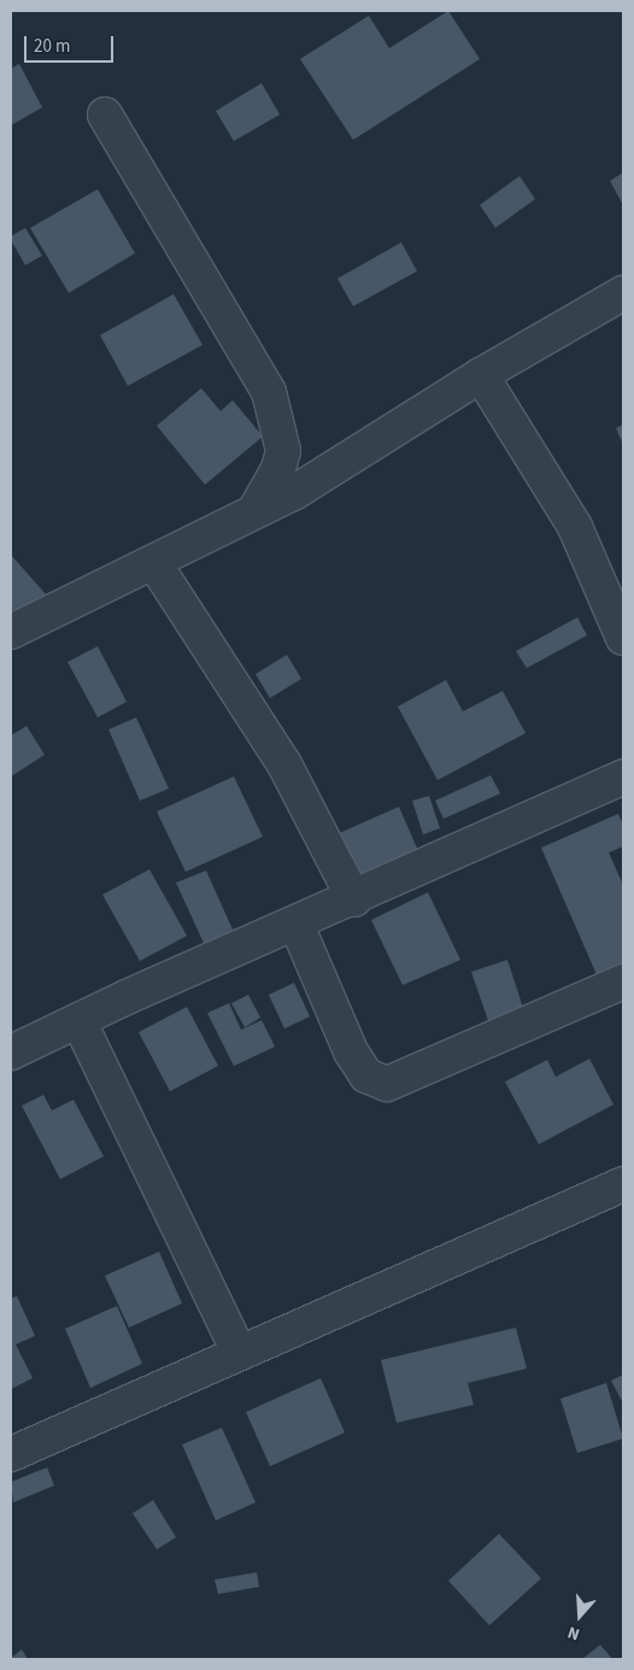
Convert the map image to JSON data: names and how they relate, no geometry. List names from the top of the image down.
{
  "scale_bar": "20 m",
  "north": "bottom"
}
